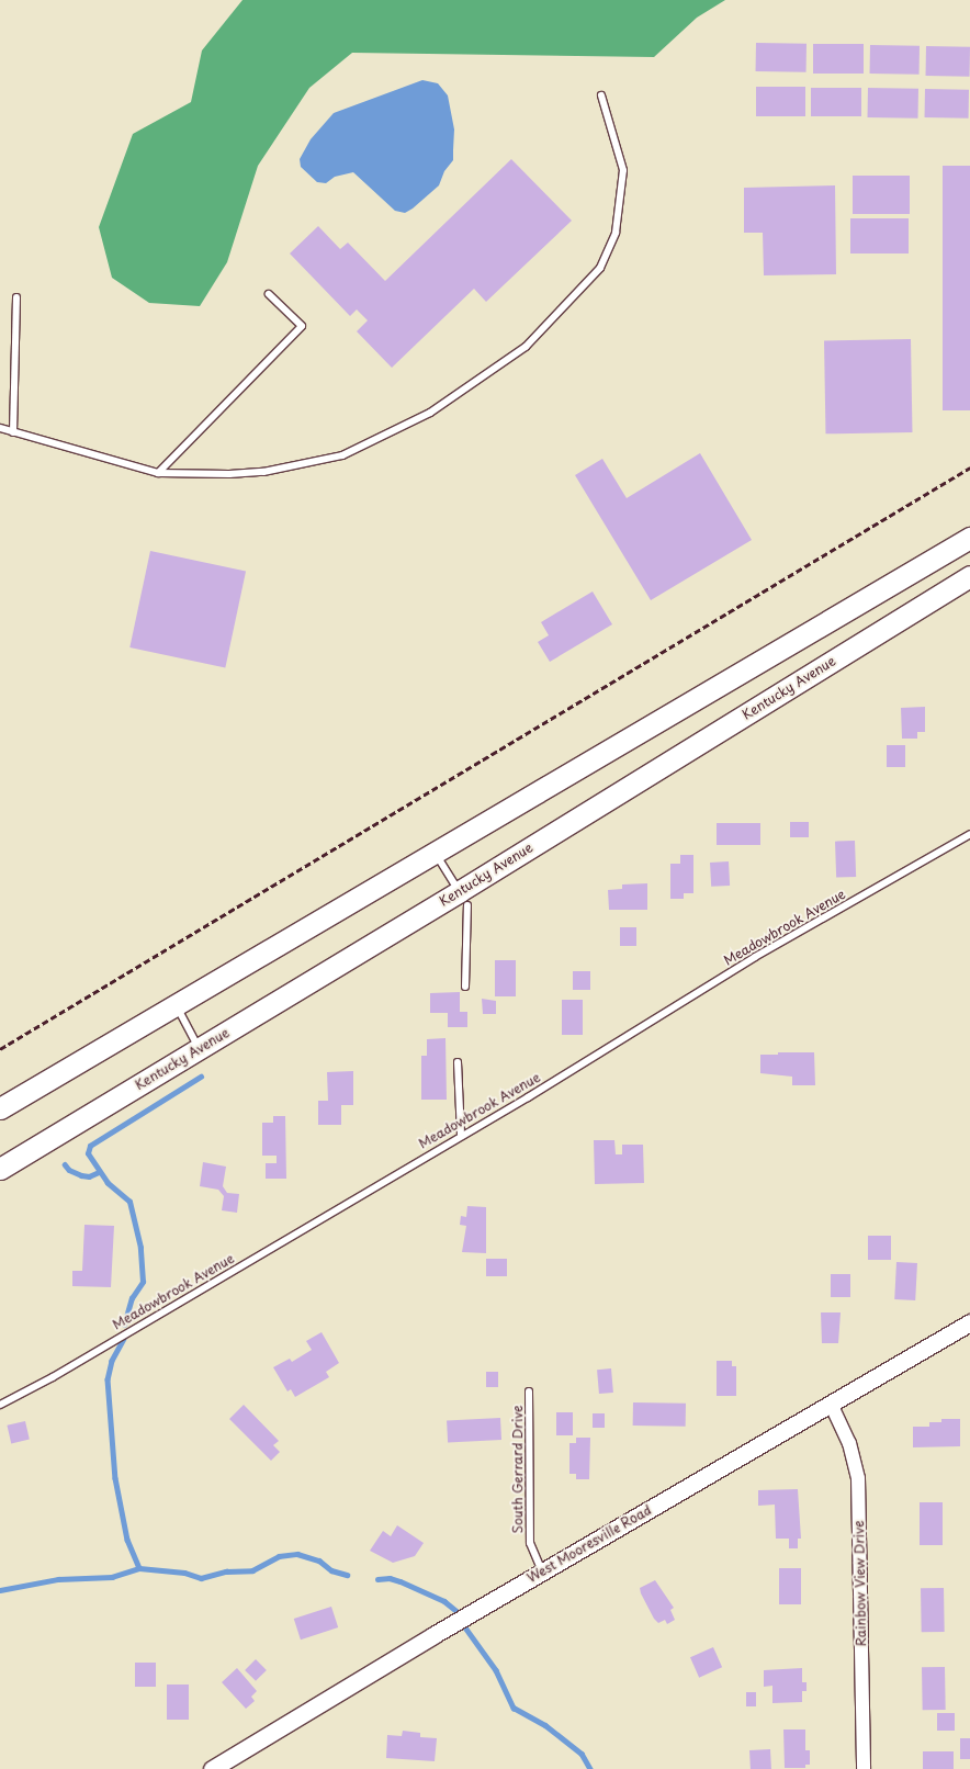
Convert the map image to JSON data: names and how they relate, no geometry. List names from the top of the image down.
{
  "streets": {
    "main road": ["Kentucky Avenue"],
    "street": ["West Mooresville Road", "Rainbow View Drive"],
    "lane": ["Meadowbrook Avenue", "South Gerrard Drive"]
  },
  "crossings": [
    ["South Gerrard Drive", "West Mooresville Road"],
    ["West Mooresville Road", "Rainbow View Drive"]
  ]
}
